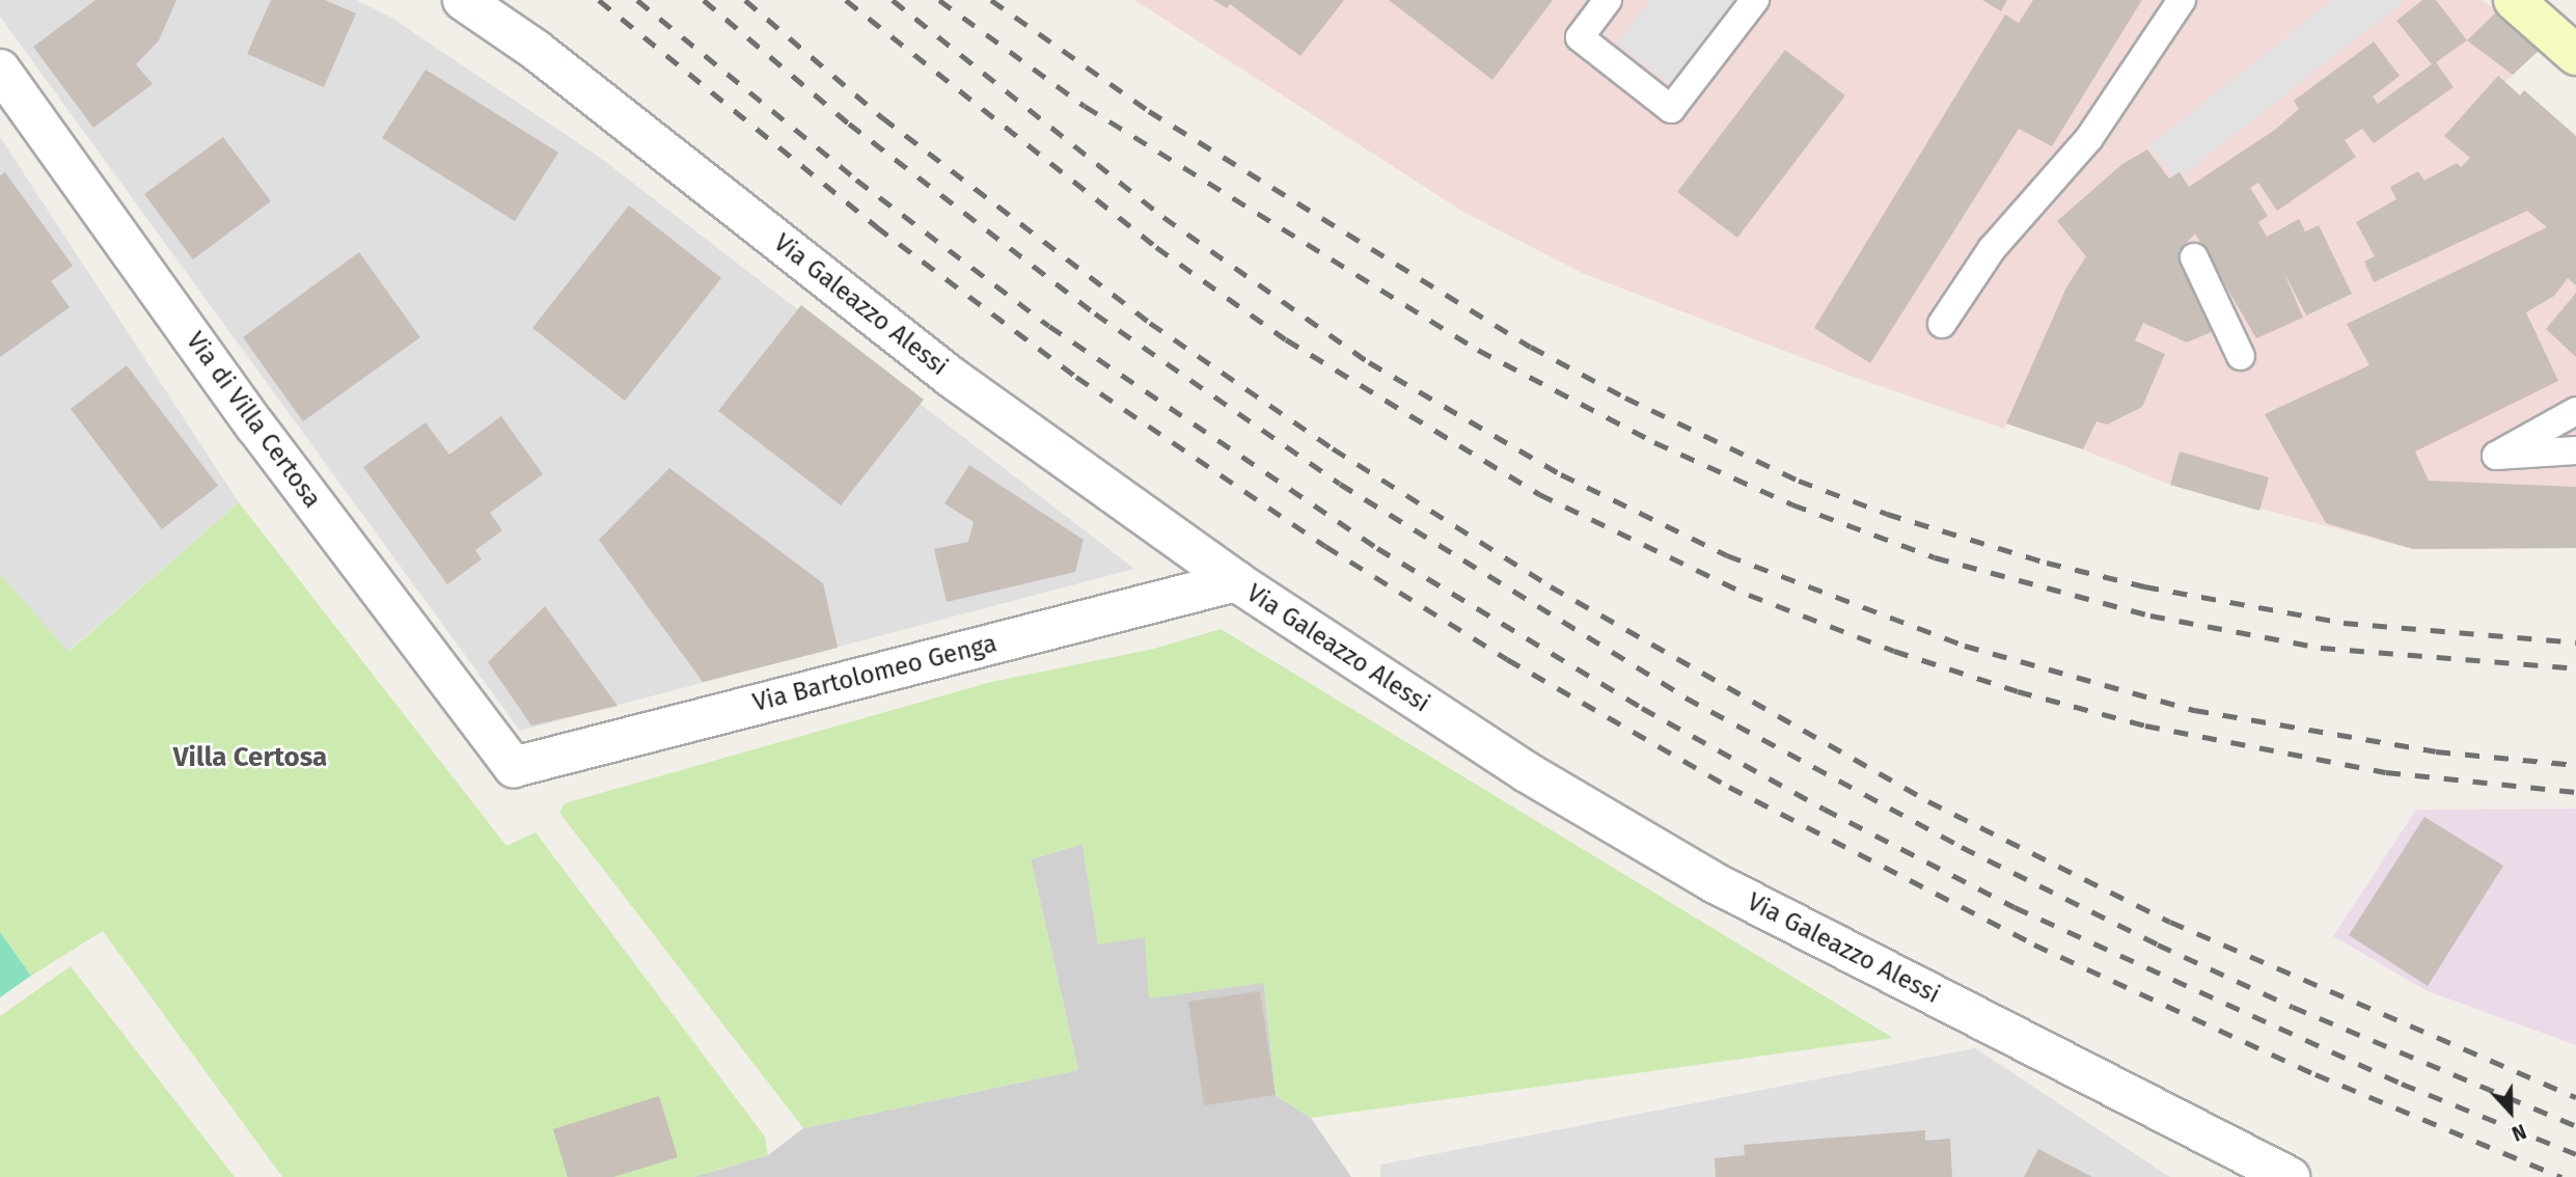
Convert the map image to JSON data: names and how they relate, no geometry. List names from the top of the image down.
{
  "streets": {
    "street": ["Via Galeazzo Alessi", "Via di Villa Certosa", "Via Bartolomeo Genga"]
  },
  "crossings": [
    ["Via Galeazzo Alessi", "Via Bartolomeo Genga"],
    ["Via di Villa Certosa", "Via Bartolomeo Genga"]
  ],
  "districts": ["Villa Certosa"],
  "north": "bottom"
}
